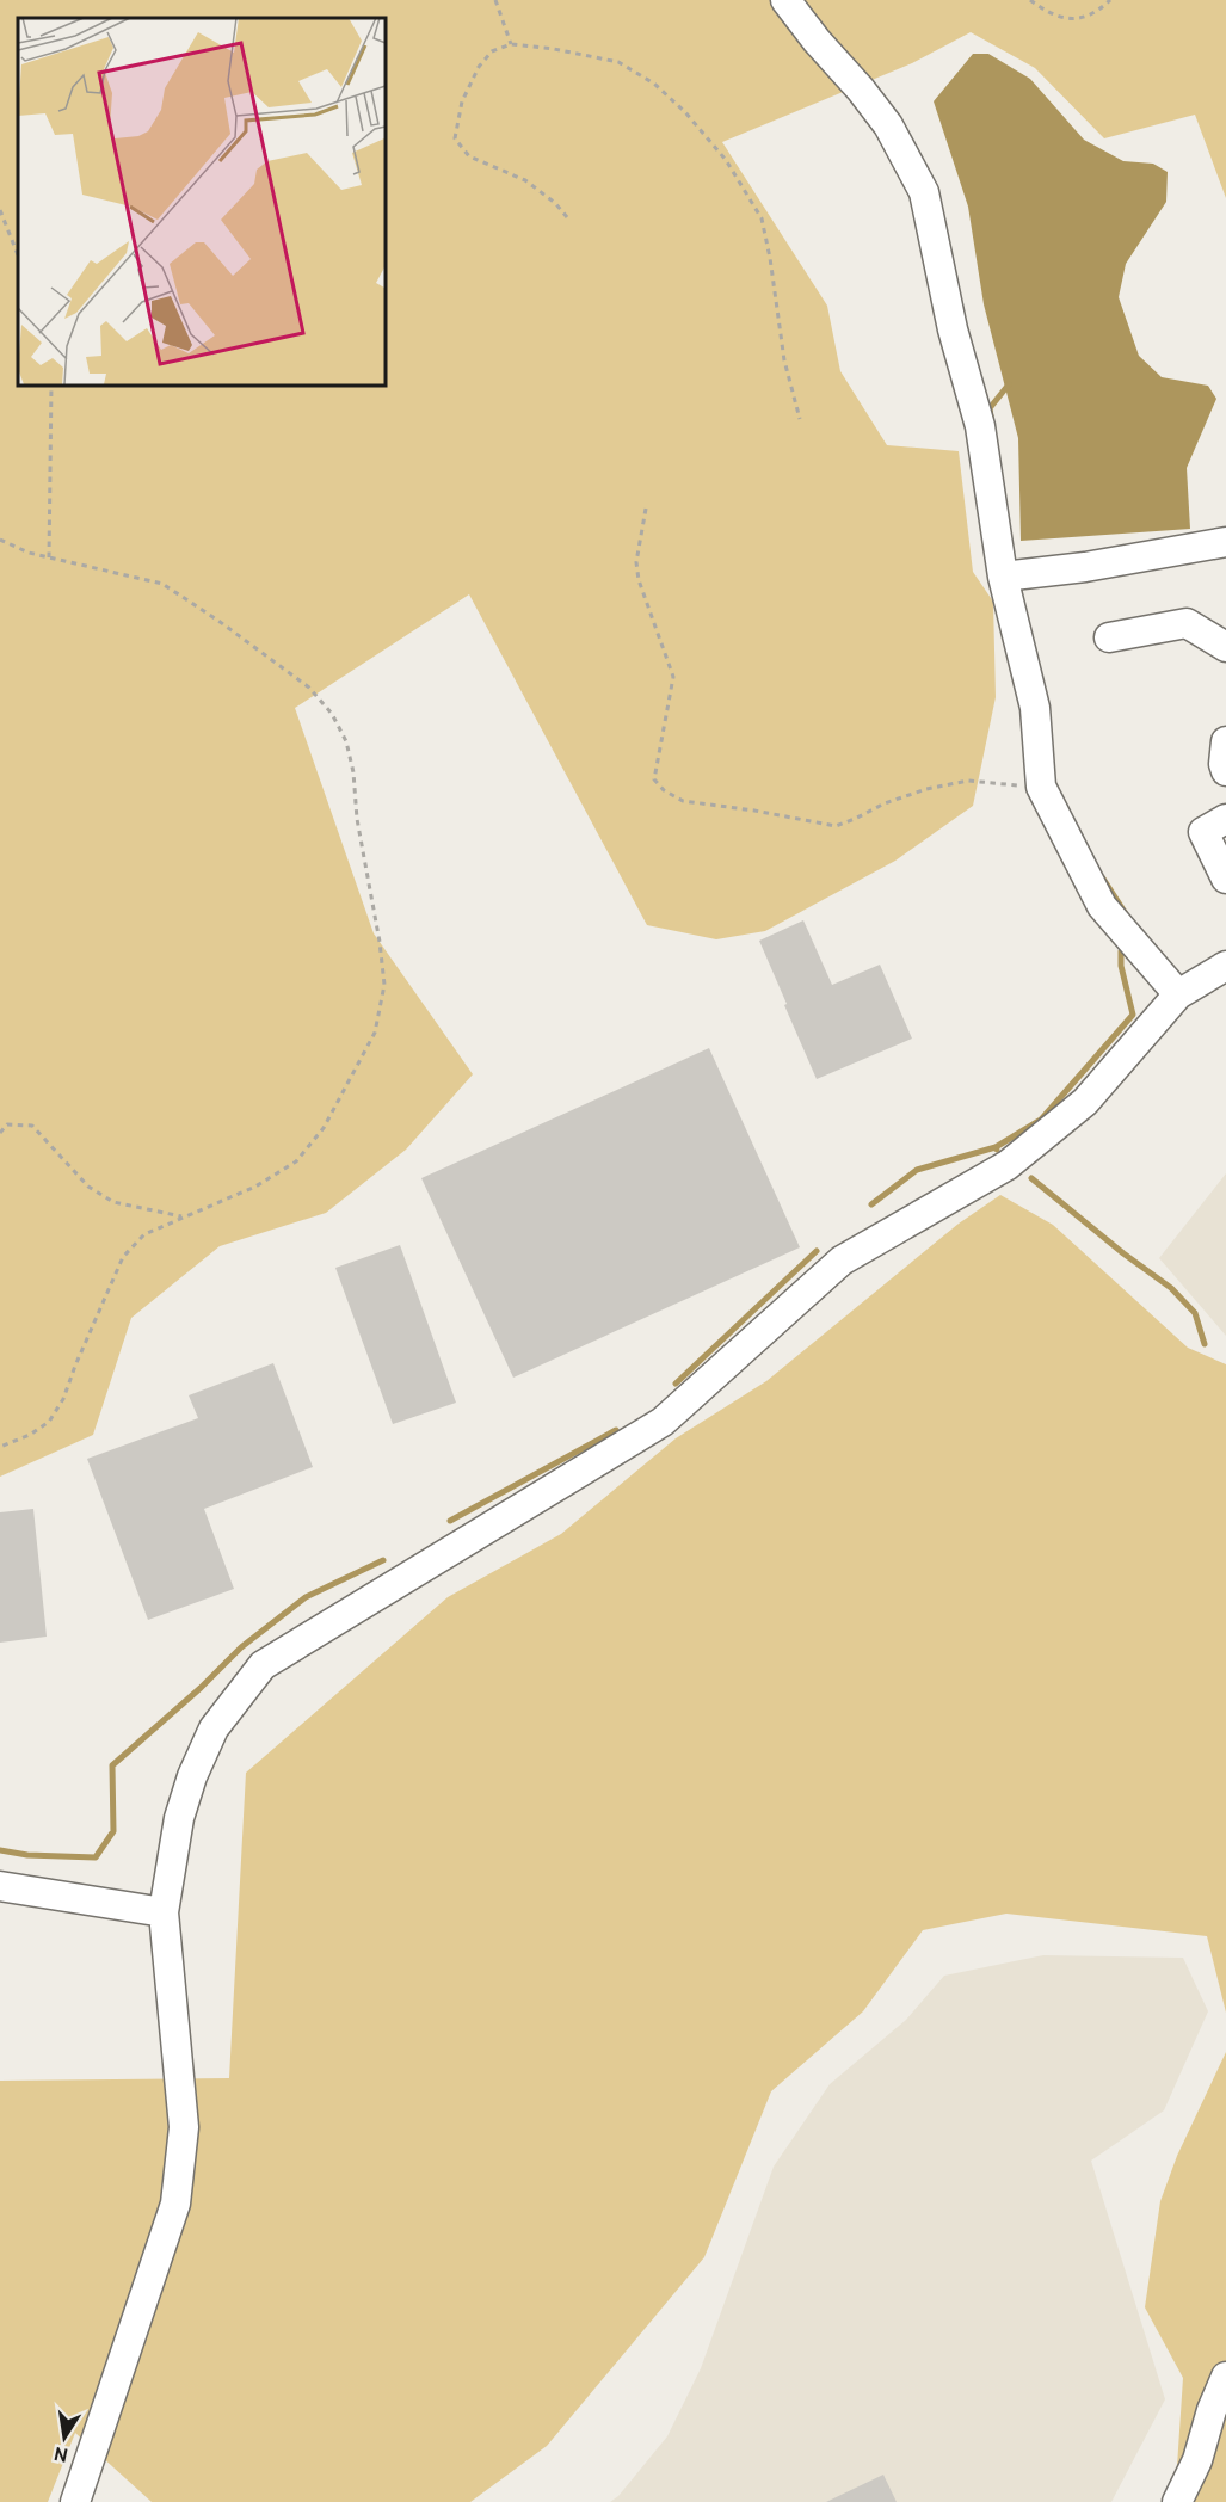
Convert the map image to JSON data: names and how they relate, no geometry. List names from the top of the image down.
{
  "north": "bottom"
}
